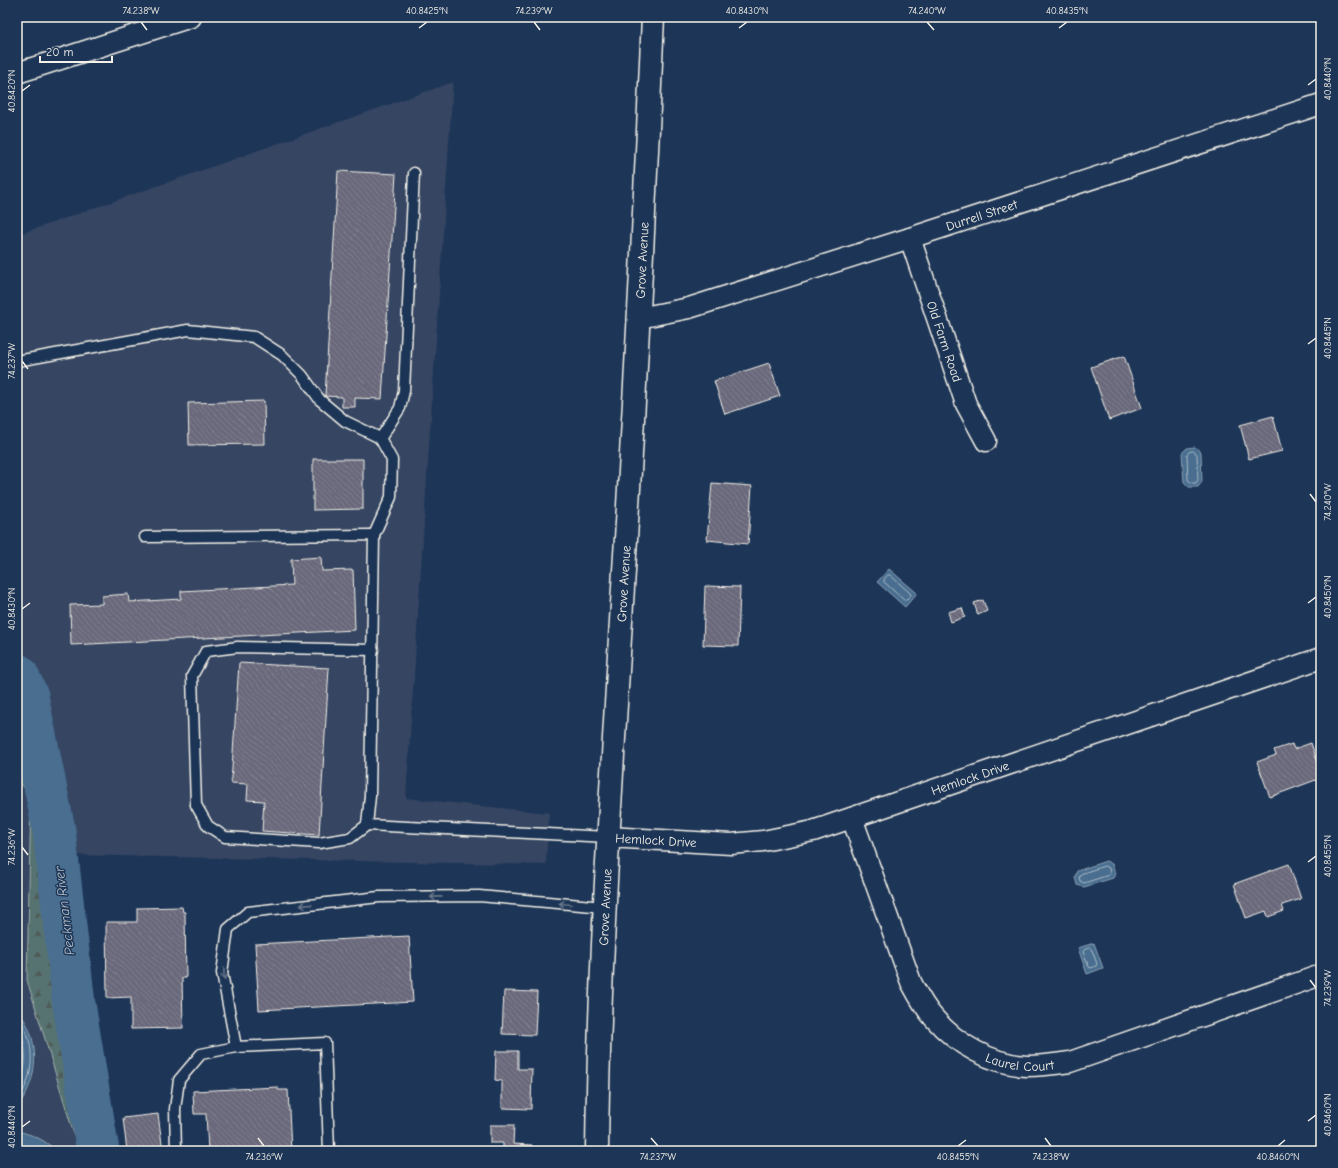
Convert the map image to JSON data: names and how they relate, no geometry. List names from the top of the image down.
{
  "streets": {
    "street": [
      "Durrell Street",
      "Grove Avenue",
      "Old Farm Road",
      "Hemlock Drive",
      "Laurel Court"
    ]
  },
  "crossings": [
    ["Durrell Street", "Grove Avenue"],
    ["Durrell Street", "Old Farm Road"],
    ["Grove Avenue", "Hemlock Drive"],
    ["Hemlock Drive", "Laurel Court"]
  ],
  "water": ["Peckman River"],
  "scale_bar": "20 m",
  "coordinates": [
    "74.238°W",
    "40.8425°N",
    "74.239°W",
    "40.8430°N",
    "74.240°W",
    "40.8435°N",
    "40.8440°N",
    "40.8420°N",
    "40.8445°N",
    "74.237°W",
    "40.8450°N",
    "74.236°W",
    "40.8455°N",
    "40.8460°N"
  ]
}
